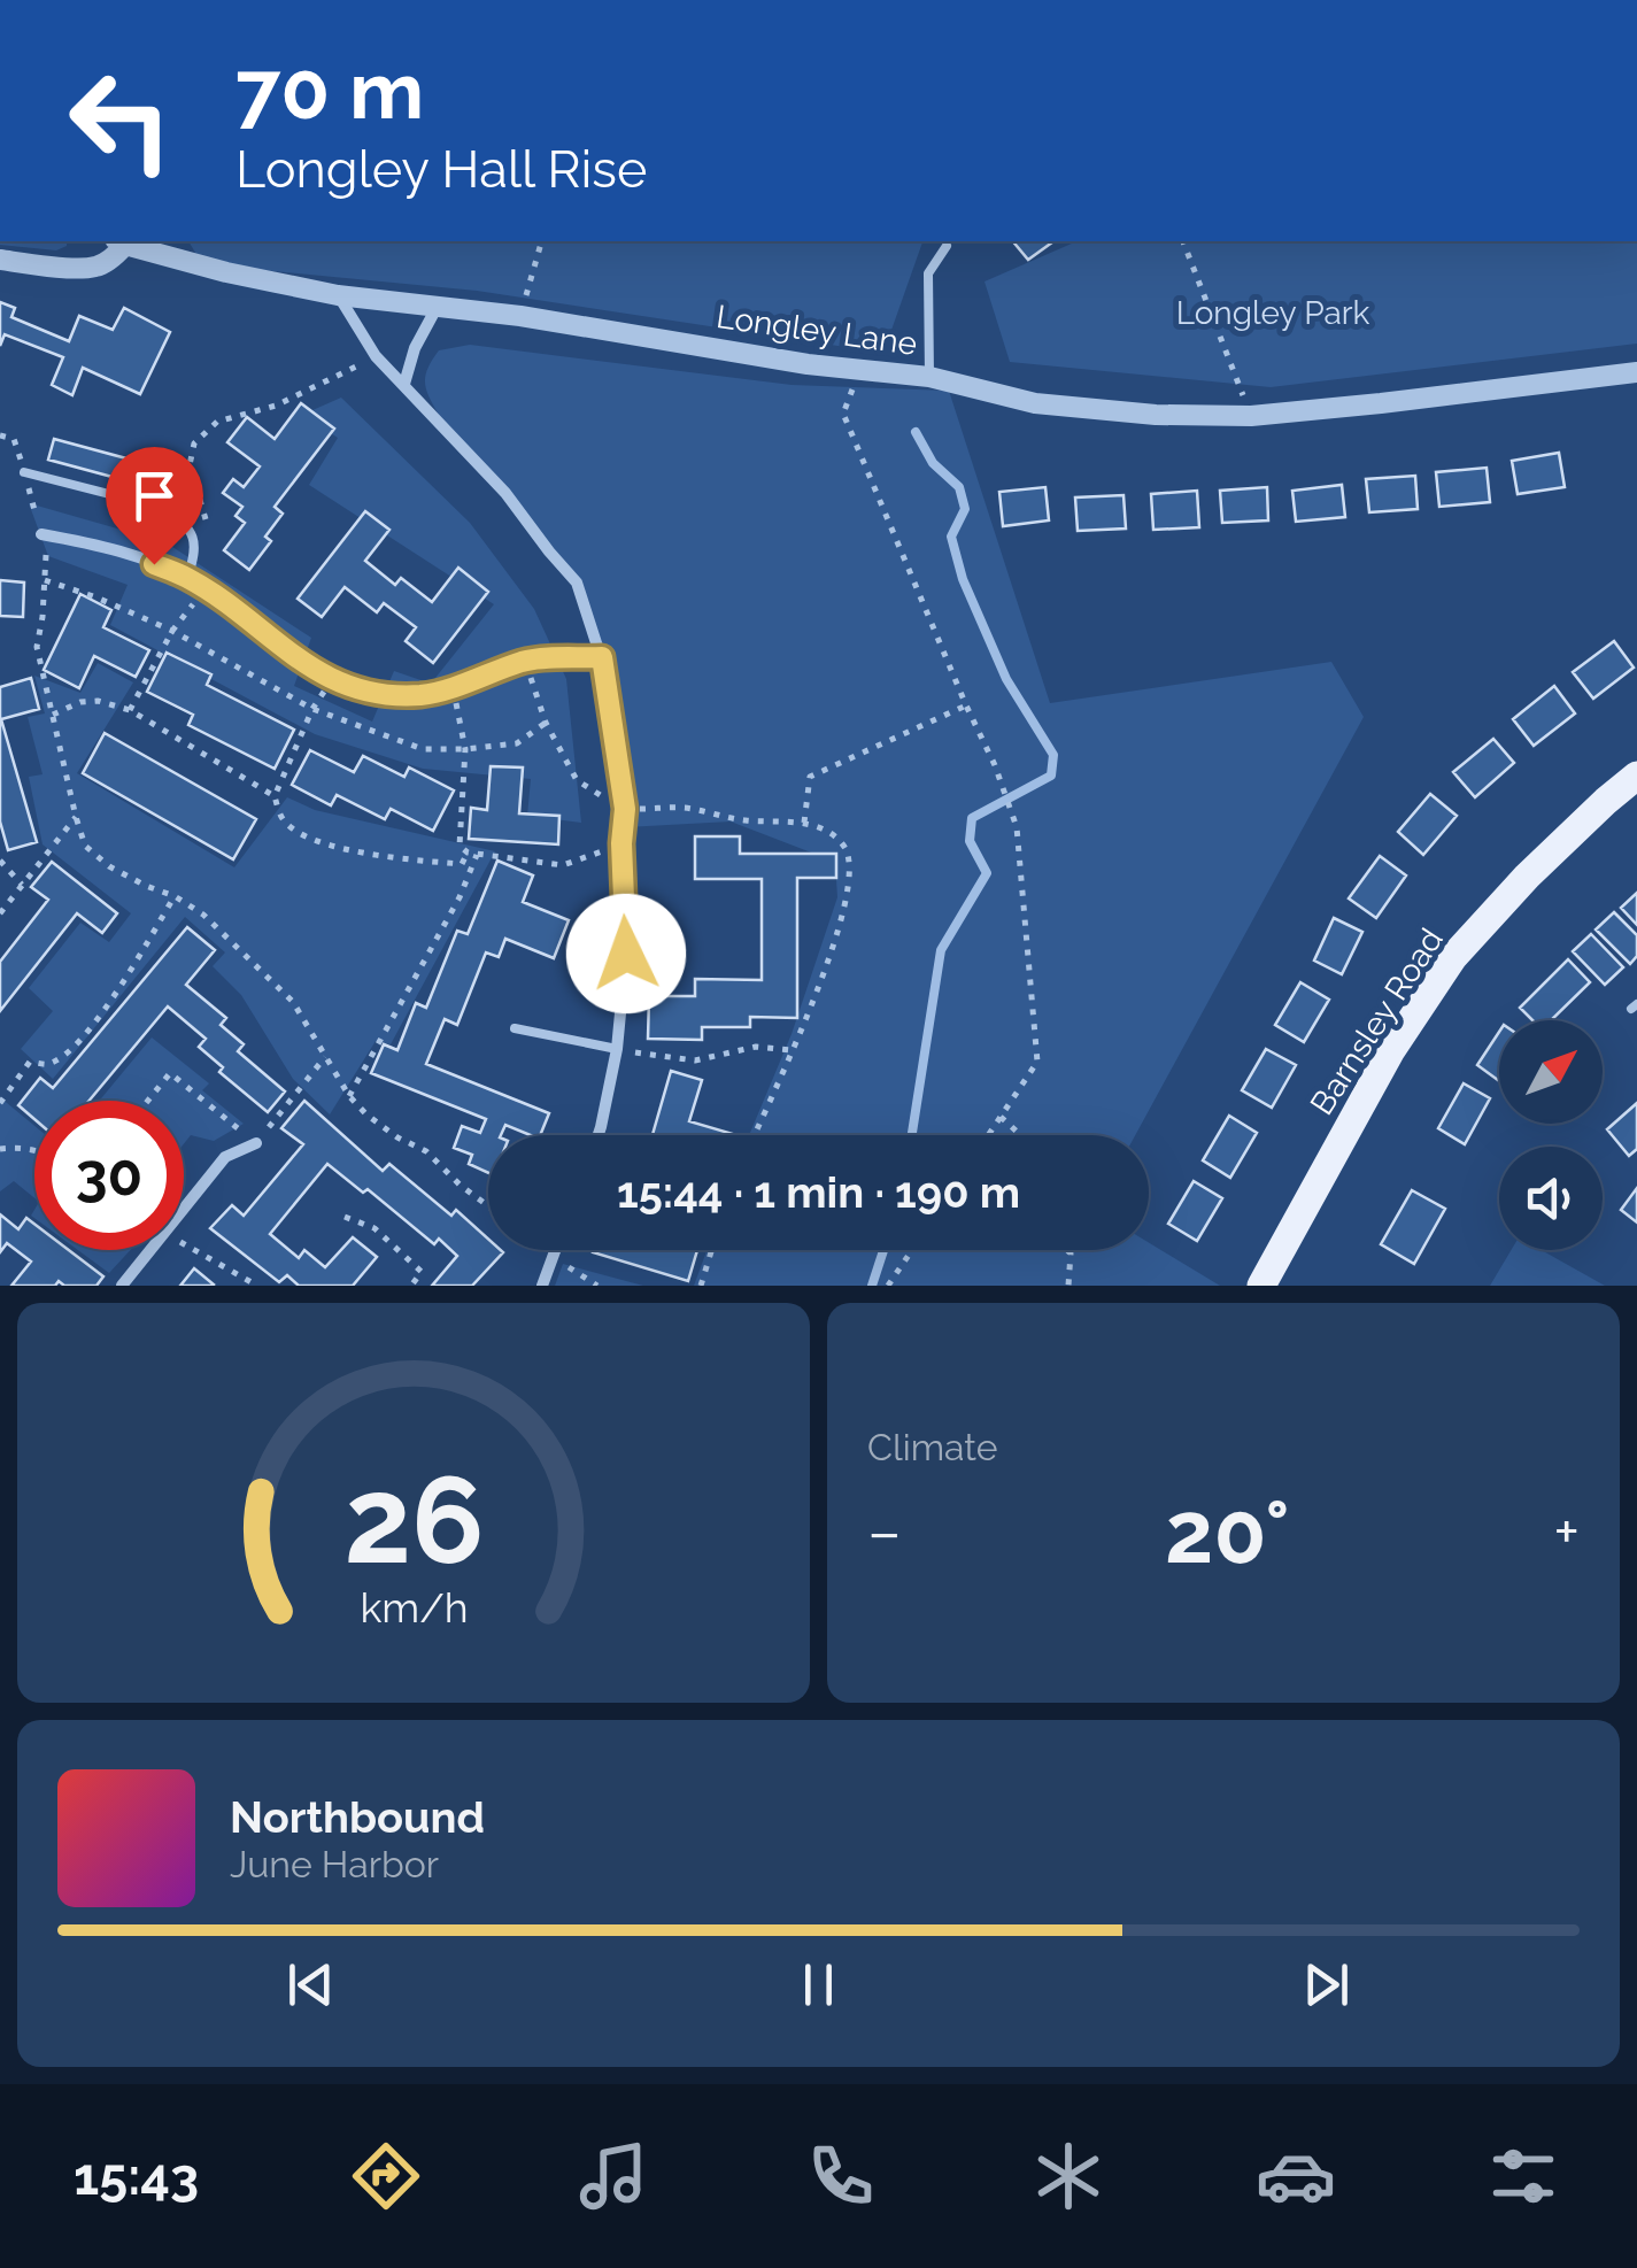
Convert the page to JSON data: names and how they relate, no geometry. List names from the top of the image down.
{
  "streets": {
    "main road": ["Barnsley Road"],
    "street": ["Longley Lane"]
  },
  "parks": ["Longley Park"],
  "north": "top right",
  "page": {
    "turn": ["70 m", "Longley Hall Rise"],
    "limit": "30",
    "trip": "15:44 · 1 min · 190 m",
    "tile": "Climate",
    "heat": ["−", "20°", "+"],
    "song": ["Northbound", "June Harbor"],
    "tabs": "15:43",
    "gauge": ["26", "km/h"]
  }
}
